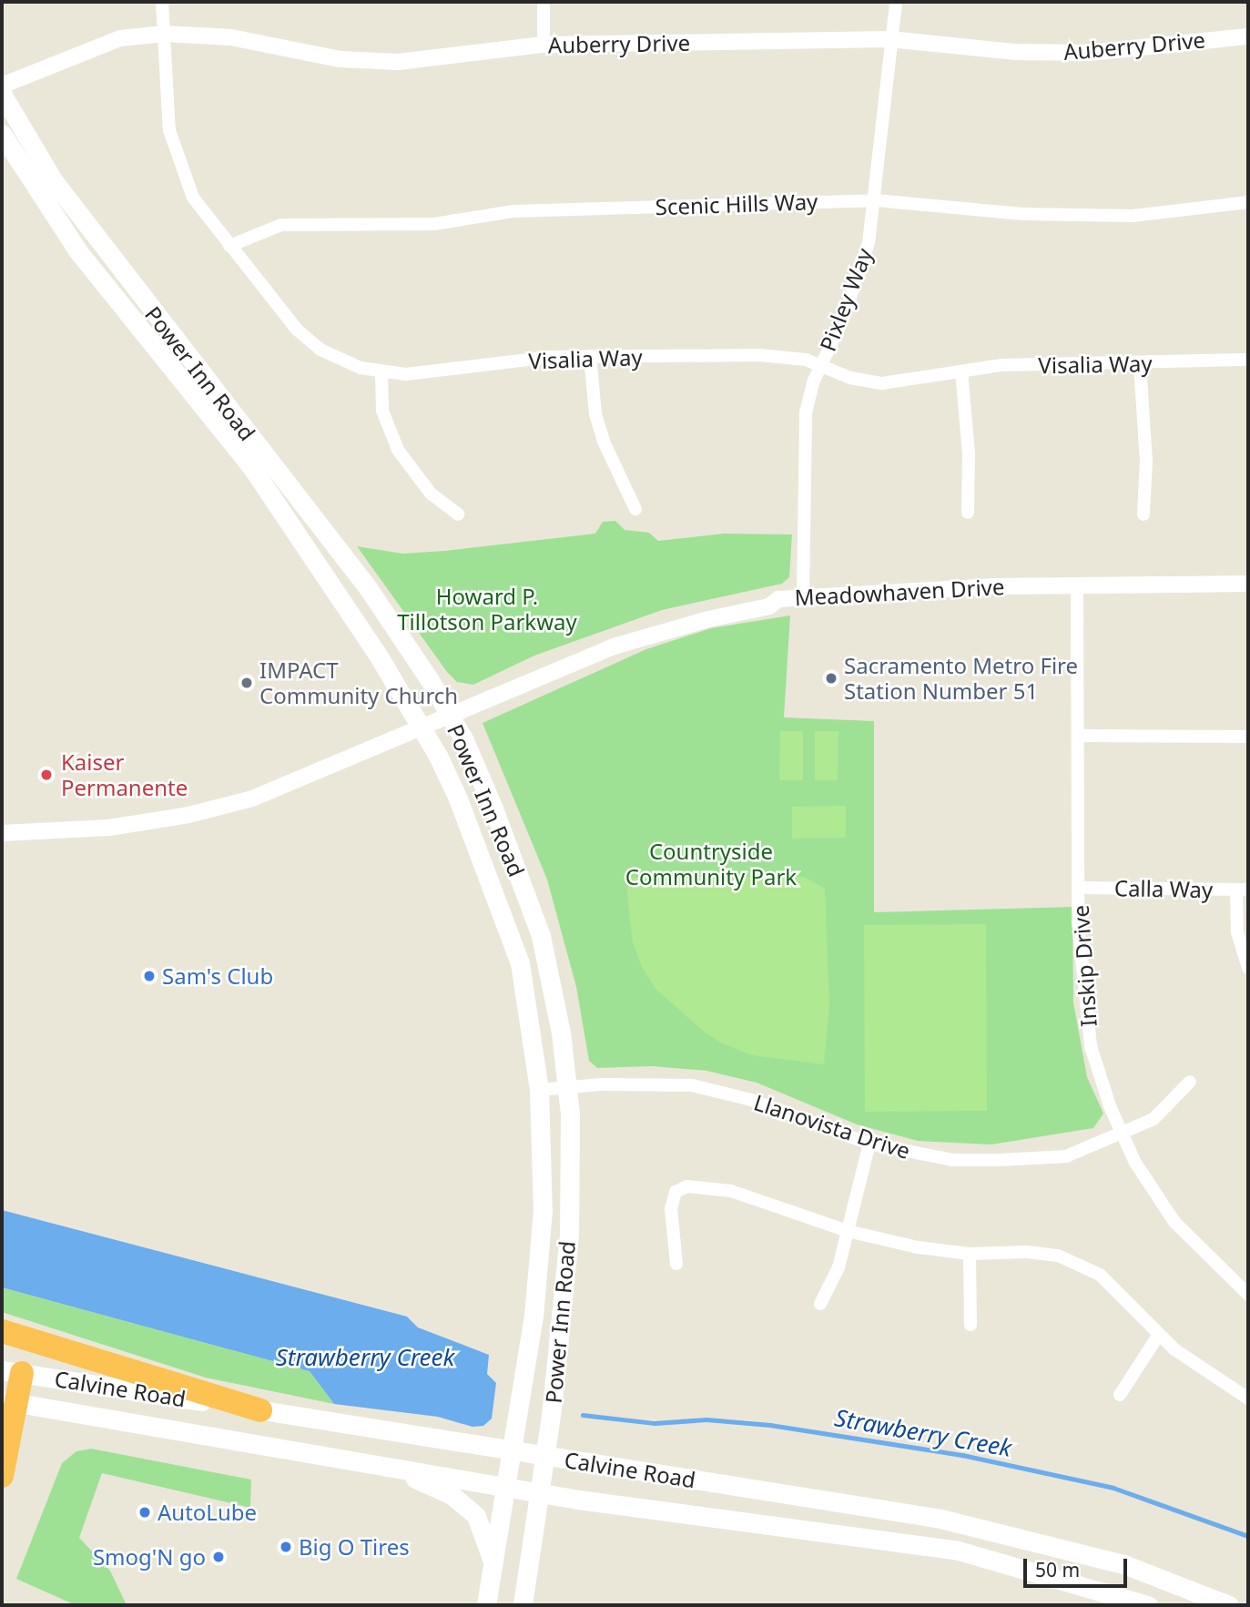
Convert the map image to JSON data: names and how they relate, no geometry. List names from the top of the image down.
{
  "streets": {
    "main road": ["Power Inn Road", "Calvine Road"],
    "street": [
      "Auberry Drive",
      "Scenic Hills Way",
      "Pixley Way",
      "Visalia Way",
      "Meadowhaven Drive",
      "Calla Way",
      "Inskip Drive",
      "Llanovista Drive"
    ]
  },
  "crossings": [
    ["Auberry Drive", "Pixley Way"],
    ["Auberry Drive", "Visalia Way"],
    ["Scenic Hills Way", "Pixley Way"],
    ["Scenic Hills Way", "Visalia Way"],
    ["Pixley Way", "Visalia Way"],
    ["Pixley Way", "Meadowhaven Drive"],
    ["Power Inn Road", "Meadowhaven Drive"],
    ["Power Inn Road", "Llanovista Drive"],
    ["Power Inn Road", "Calvine Road"],
    ["Meadowhaven Drive", "Inskip Drive"],
    ["Calla Way", "Inskip Drive"],
    ["Inskip Drive", "Llanovista Drive"]
  ],
  "water": ["Strawberry Creek"],
  "parks": ["Howard P. Tillotson Parkway", "Countryside Community Park"],
  "places": [
    "Sacramento Metro Fire Station Number 51",
    "IMPACT Community Church",
    "Kaiser Permanente",
    "Sam's Club",
    "AutoLube",
    "Big O Tires",
    "Smog'N go"
  ],
  "scale_bar": "50 m"
}
